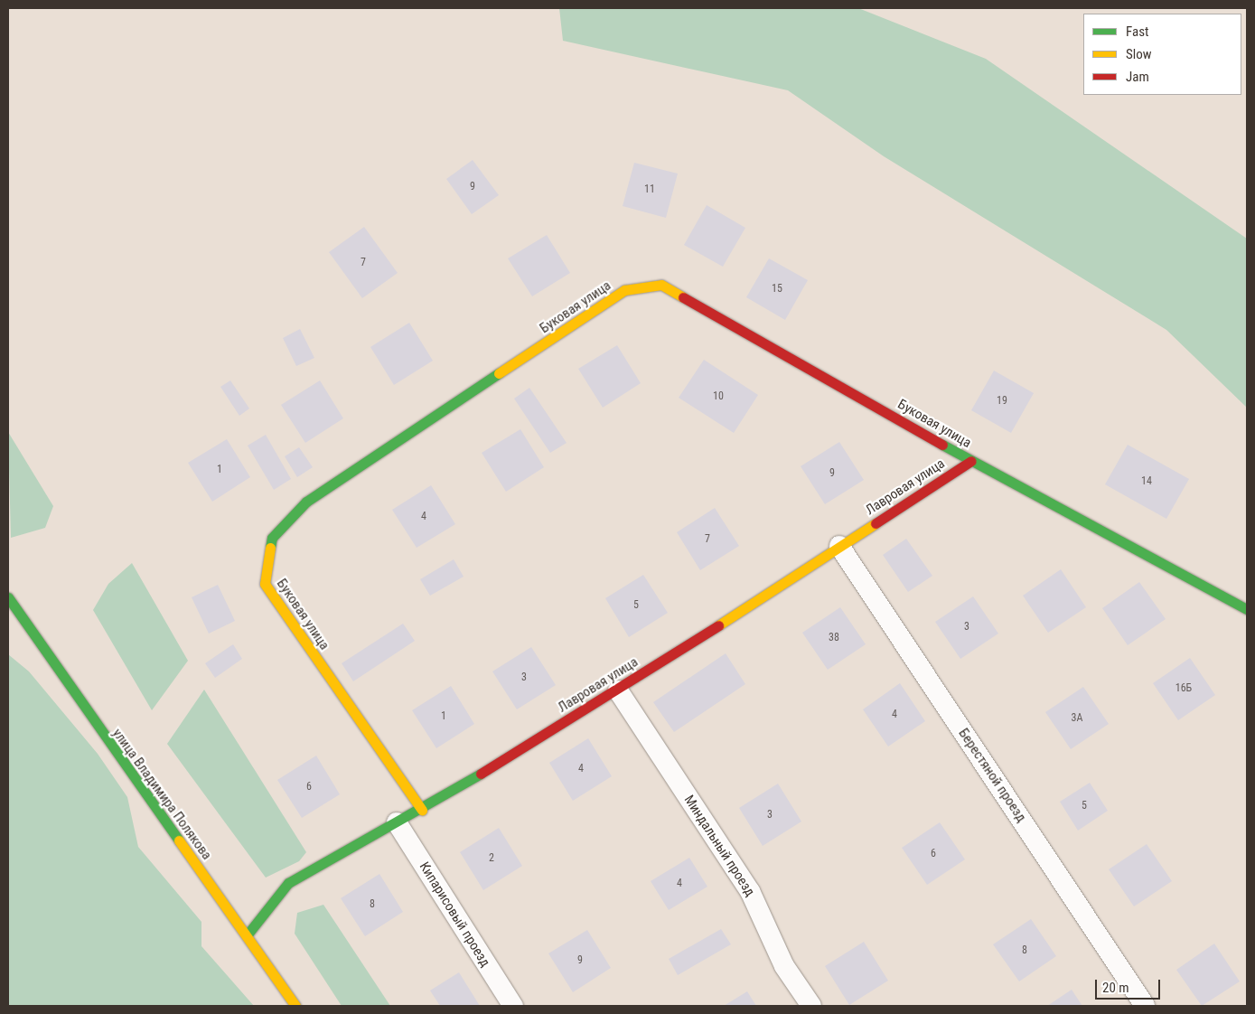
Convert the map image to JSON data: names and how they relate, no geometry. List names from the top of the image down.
{
  "streets": {
    "street": [
      "Буковая улица",
      "Лавровая улица",
      "Берестяной проезд",
      "улица Владимира Полякова",
      "Миндальный проезд",
      "Кипарисовый проезд"
    ]
  },
  "crossings": [
    ["Буковая улица", "Лавровая улица"],
    ["Лавровая улица", "Берестяной проезд"],
    ["Лавровая улица", "улица Владимира Полякова"],
    ["Лавровая улица", "Миндальный проезд"],
    ["Лавровая улица", "Кипарисовый проезд"]
  ],
  "house_numbers": [
    "9",
    "11",
    "7",
    "15",
    "10",
    "19",
    "1",
    "9",
    "14",
    "4",
    "7",
    "5",
    "3",
    "38",
    "3",
    "16Б",
    "4",
    "1",
    "3А",
    "4",
    "6",
    "5",
    "3",
    "6",
    "2",
    "4",
    "8",
    "8",
    "9"
  ],
  "legend": ["Fast", "Slow", "Jam"],
  "scale_bar": "20 m"
}
